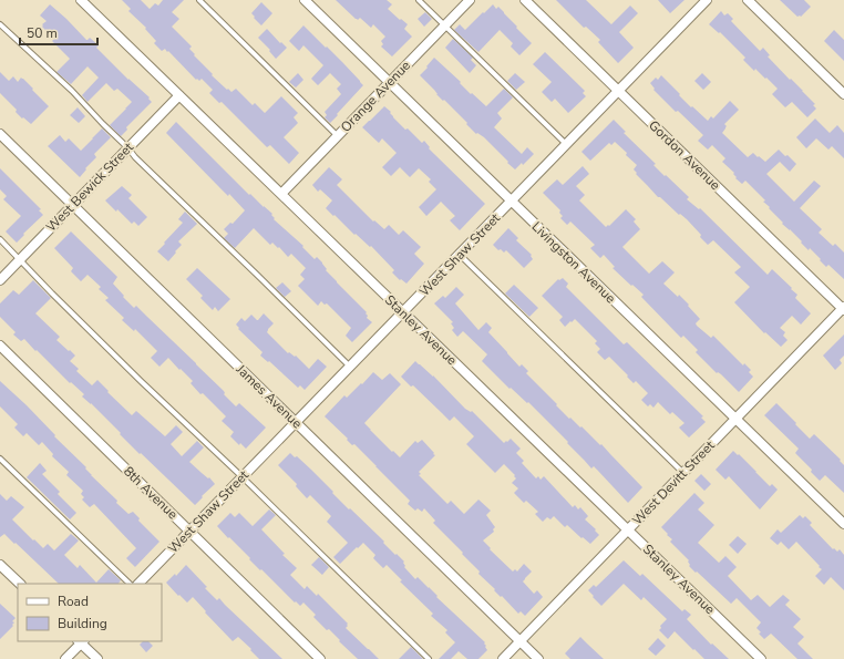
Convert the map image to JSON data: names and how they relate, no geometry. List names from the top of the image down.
{
  "streets": {
    "street": [
      "Orange Avenue",
      "Gordon Avenue",
      "West Bewick Street",
      "West Shaw Street",
      "Livingston Avenue",
      "Stanley Avenue",
      "James Avenue",
      "West Devitt Street",
      "8th Avenue"
    ]
  },
  "crossings": [
    ["Orange Avenue", "Livingston Avenue"],
    ["Orange Avenue", "Stanley Avenue"],
    ["Gordon Avenue", "West Shaw Street"],
    ["Gordon Avenue", "West Devitt Street"],
    ["West Bewick Street", "Stanley Avenue"],
    ["West Bewick Street", "James Avenue"],
    ["West Shaw Street", "Livingston Avenue"],
    ["West Shaw Street", "Stanley Avenue"],
    ["West Shaw Street", "James Avenue"],
    ["West Shaw Street", "8th Avenue"],
    ["Livingston Avenue", "West Devitt Street"],
    ["Stanley Avenue", "West Devitt Street"],
    ["James Avenue", "West Devitt Street"]
  ],
  "legend": ["Road", "Building"],
  "scale_bar": "50 m"
}
